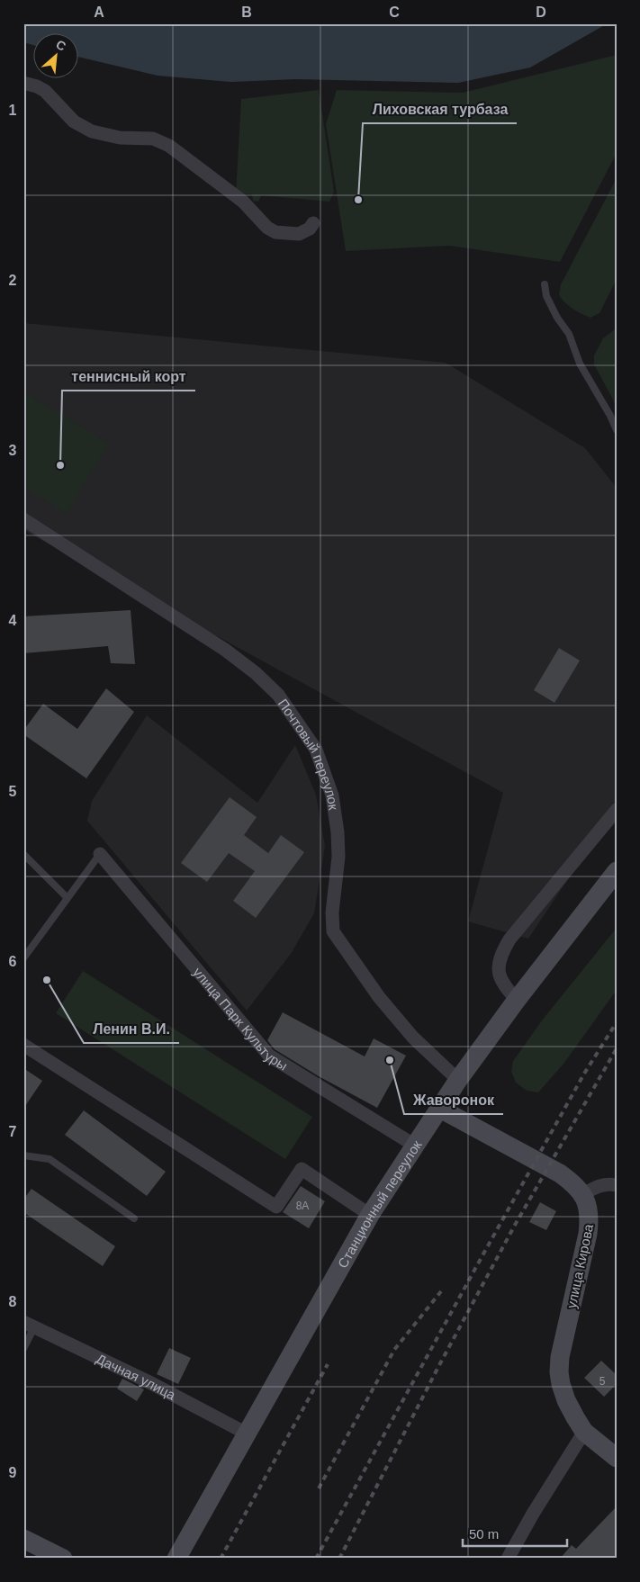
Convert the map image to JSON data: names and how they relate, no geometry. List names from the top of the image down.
{
  "streets": {
    "main road": ["Станционный переулок", "улица Кирова"],
    "street": ["Почтовый переулок", "улица Парк Культуры", "Дачная улица"]
  },
  "crossings": [
    ["Почтовый переулок", "Станционный переулок"],
    ["улица Парк Культуры", "Станционный переулок"],
    ["Станционный переулок", "Дачная улица"]
  ],
  "places": [
    "Лиховская турбаза",
    "теннисный корт",
    "Ленин В.И.",
    "Жаворонок"
  ],
  "house_numbers": ["8А", "5"],
  "scale_bar": "50 m",
  "north": "top right",
  "grid": {
    "columns": [
      "A",
      "B",
      "C",
      "D"
    ],
    "rows": [
      "1",
      "2",
      "3",
      "4",
      "5",
      "6",
      "7",
      "8",
      "9"
    ]
  }
}
